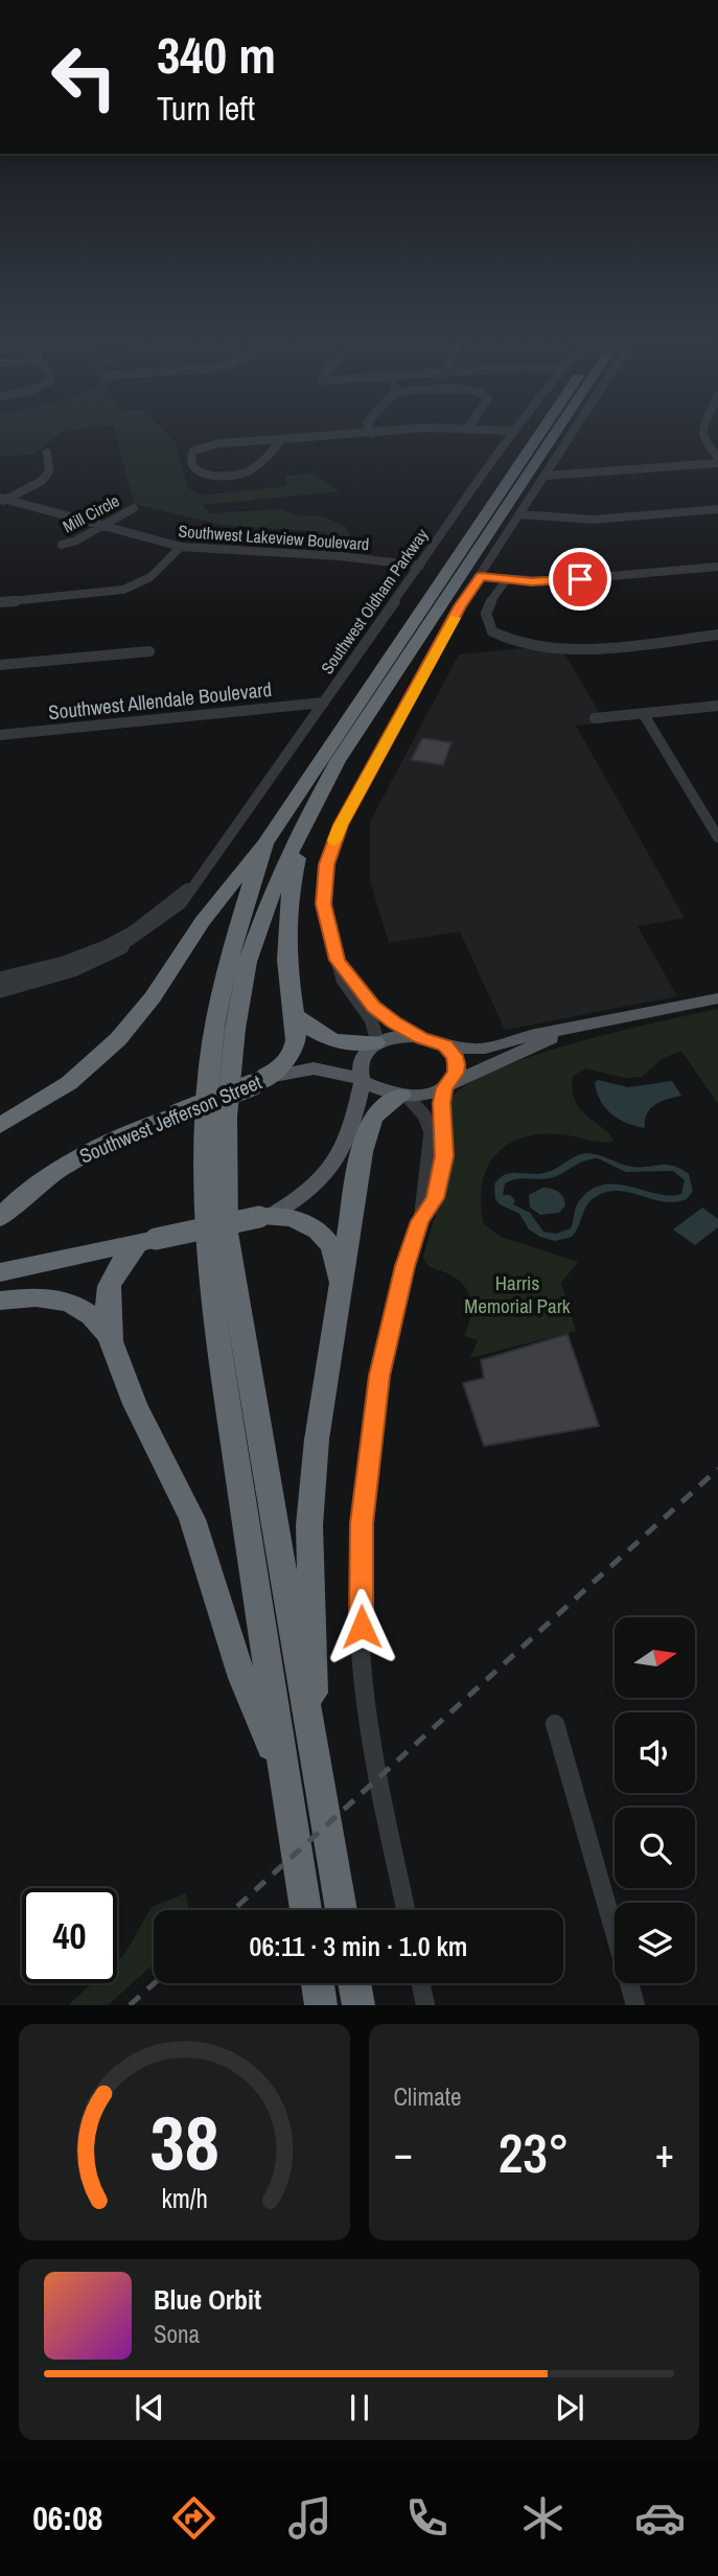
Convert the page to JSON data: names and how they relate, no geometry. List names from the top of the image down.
{
  "streets": {
    "highway": ["Southwest Jefferson Street"],
    "street": [
      "Mill Circle",
      "Southwest Lakeview Boulevard",
      "Southwest Oldham Parkway",
      "Southwest Allendale Boulevard"
    ]
  },
  "crossings": [
    ["Mill Circle", "Southwest Lakeview Boulevard"],
    ["Southwest Lakeview Boulevard", "Southwest Oldham Parkway"],
    ["Southwest Oldham Parkway", "Southwest Allendale Boulevard"]
  ],
  "parks": ["Harris Memorial Park"],
  "north": "right",
  "page": {
    "turn": ["340 m", "Turn left"],
    "limit": "40",
    "trip": "06:11 · 3 min · 1.0 km",
    "tile": "Climate",
    "heat": ["−", "23°", "+"],
    "song": ["Blue Orbit", "Sona"],
    "tabs": "06:08",
    "gauge": ["38", "km/h"]
  }
}
